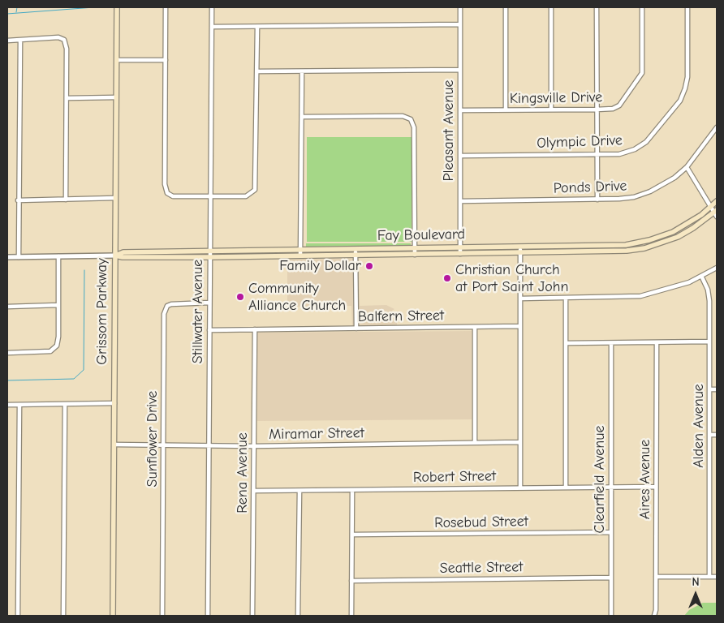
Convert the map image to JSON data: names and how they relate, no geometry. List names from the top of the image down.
{
  "streets": {
    "main road": ["Fay Boulevard", "Grissom Parkway"],
    "street": [
      "Kingsville Drive",
      "Pleasant Avenue",
      "Olympic Drive",
      "Ponds Drive",
      "Stillwater Avenue",
      "Balfern Street",
      "Alden Avenue",
      "Miramar Street",
      "Sunflower Drive",
      "Rena Avenue",
      "Robert Street",
      "Clearfield Avenue",
      "Aires Avenue",
      "Rosebud Street",
      "Seattle Street"
    ]
  },
  "crossings": [
    ["Kingsville Drive", "Pleasant Avenue"],
    ["Pleasant Avenue", "Olympic Drive"],
    ["Pleasant Avenue", "Ponds Drive"],
    ["Pleasant Avenue", "Fay Boulevard"],
    ["Fay Boulevard", "Grissom Parkway"],
    ["Fay Boulevard", "Stillwater Avenue"],
    ["Grissom Parkway", "Miramar Street"],
    ["Stillwater Avenue", "Balfern Street"],
    ["Stillwater Avenue", "Miramar Street"],
    ["Stillwater Avenue", "Sunflower Drive"],
    ["Balfern Street", "Rena Avenue"],
    ["Miramar Street", "Sunflower Drive"],
    ["Miramar Street", "Rena Avenue"],
    ["Rena Avenue", "Robert Street"],
    ["Robert Street", "Clearfield Avenue"],
    ["Robert Street", "Aires Avenue"],
    ["Clearfield Avenue", "Rosebud Street"],
    ["Clearfield Avenue", "Seattle Street"]
  ],
  "places": ["Family Dollar", "Christian Church at Port Saint John", "Community Alliance Church"],
  "north": "top"
}
